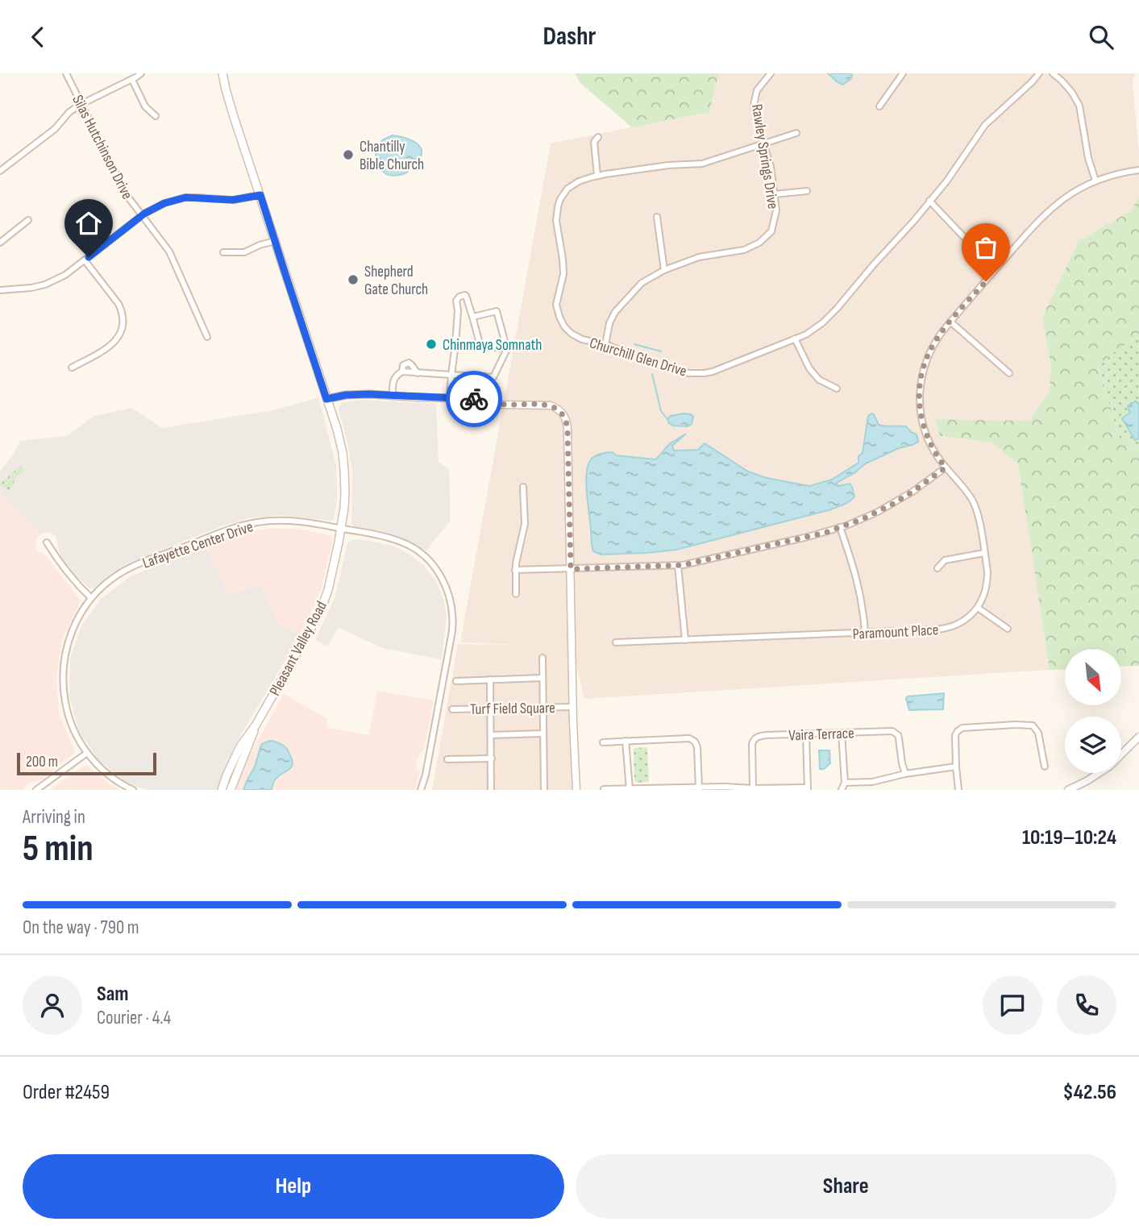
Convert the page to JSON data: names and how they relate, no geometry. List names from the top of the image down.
{
  "streets": {
    "main road": ["Pleasant Valley Road"],
    "street": [
      "Silas Hutchinson Drive",
      "Rawley Springs Drive",
      "Churchill Glen Drive",
      "Lafayette Center Drive",
      "Paramount Place",
      "Turf Field Square",
      "Vaira Terrace"
    ]
  },
  "crossings": [
    ["Rawley Springs Drive", "Churchill Glen Drive"],
    ["Lafayette Center Drive", "Pleasant Valley Road"]
  ],
  "places": ["Chantilly Bible Church", "Shepherd Gate Church", "Chinmaya Somnath"],
  "scale_bar": "200 m",
  "north": "bottom right",
  "page": {
    "header": "Dashr",
    "scale": "200 m",
    "heading": ["5 min", "Arriving in", "10:19–10:24"],
    "panel": [
      "Sam",
      "Courier · 4.4",
      "Order #2459",
      "$42.56"
    ],
    "bar": "On the way · 790 m",
    "buttons": ["Help", "Share"]
  }
}
